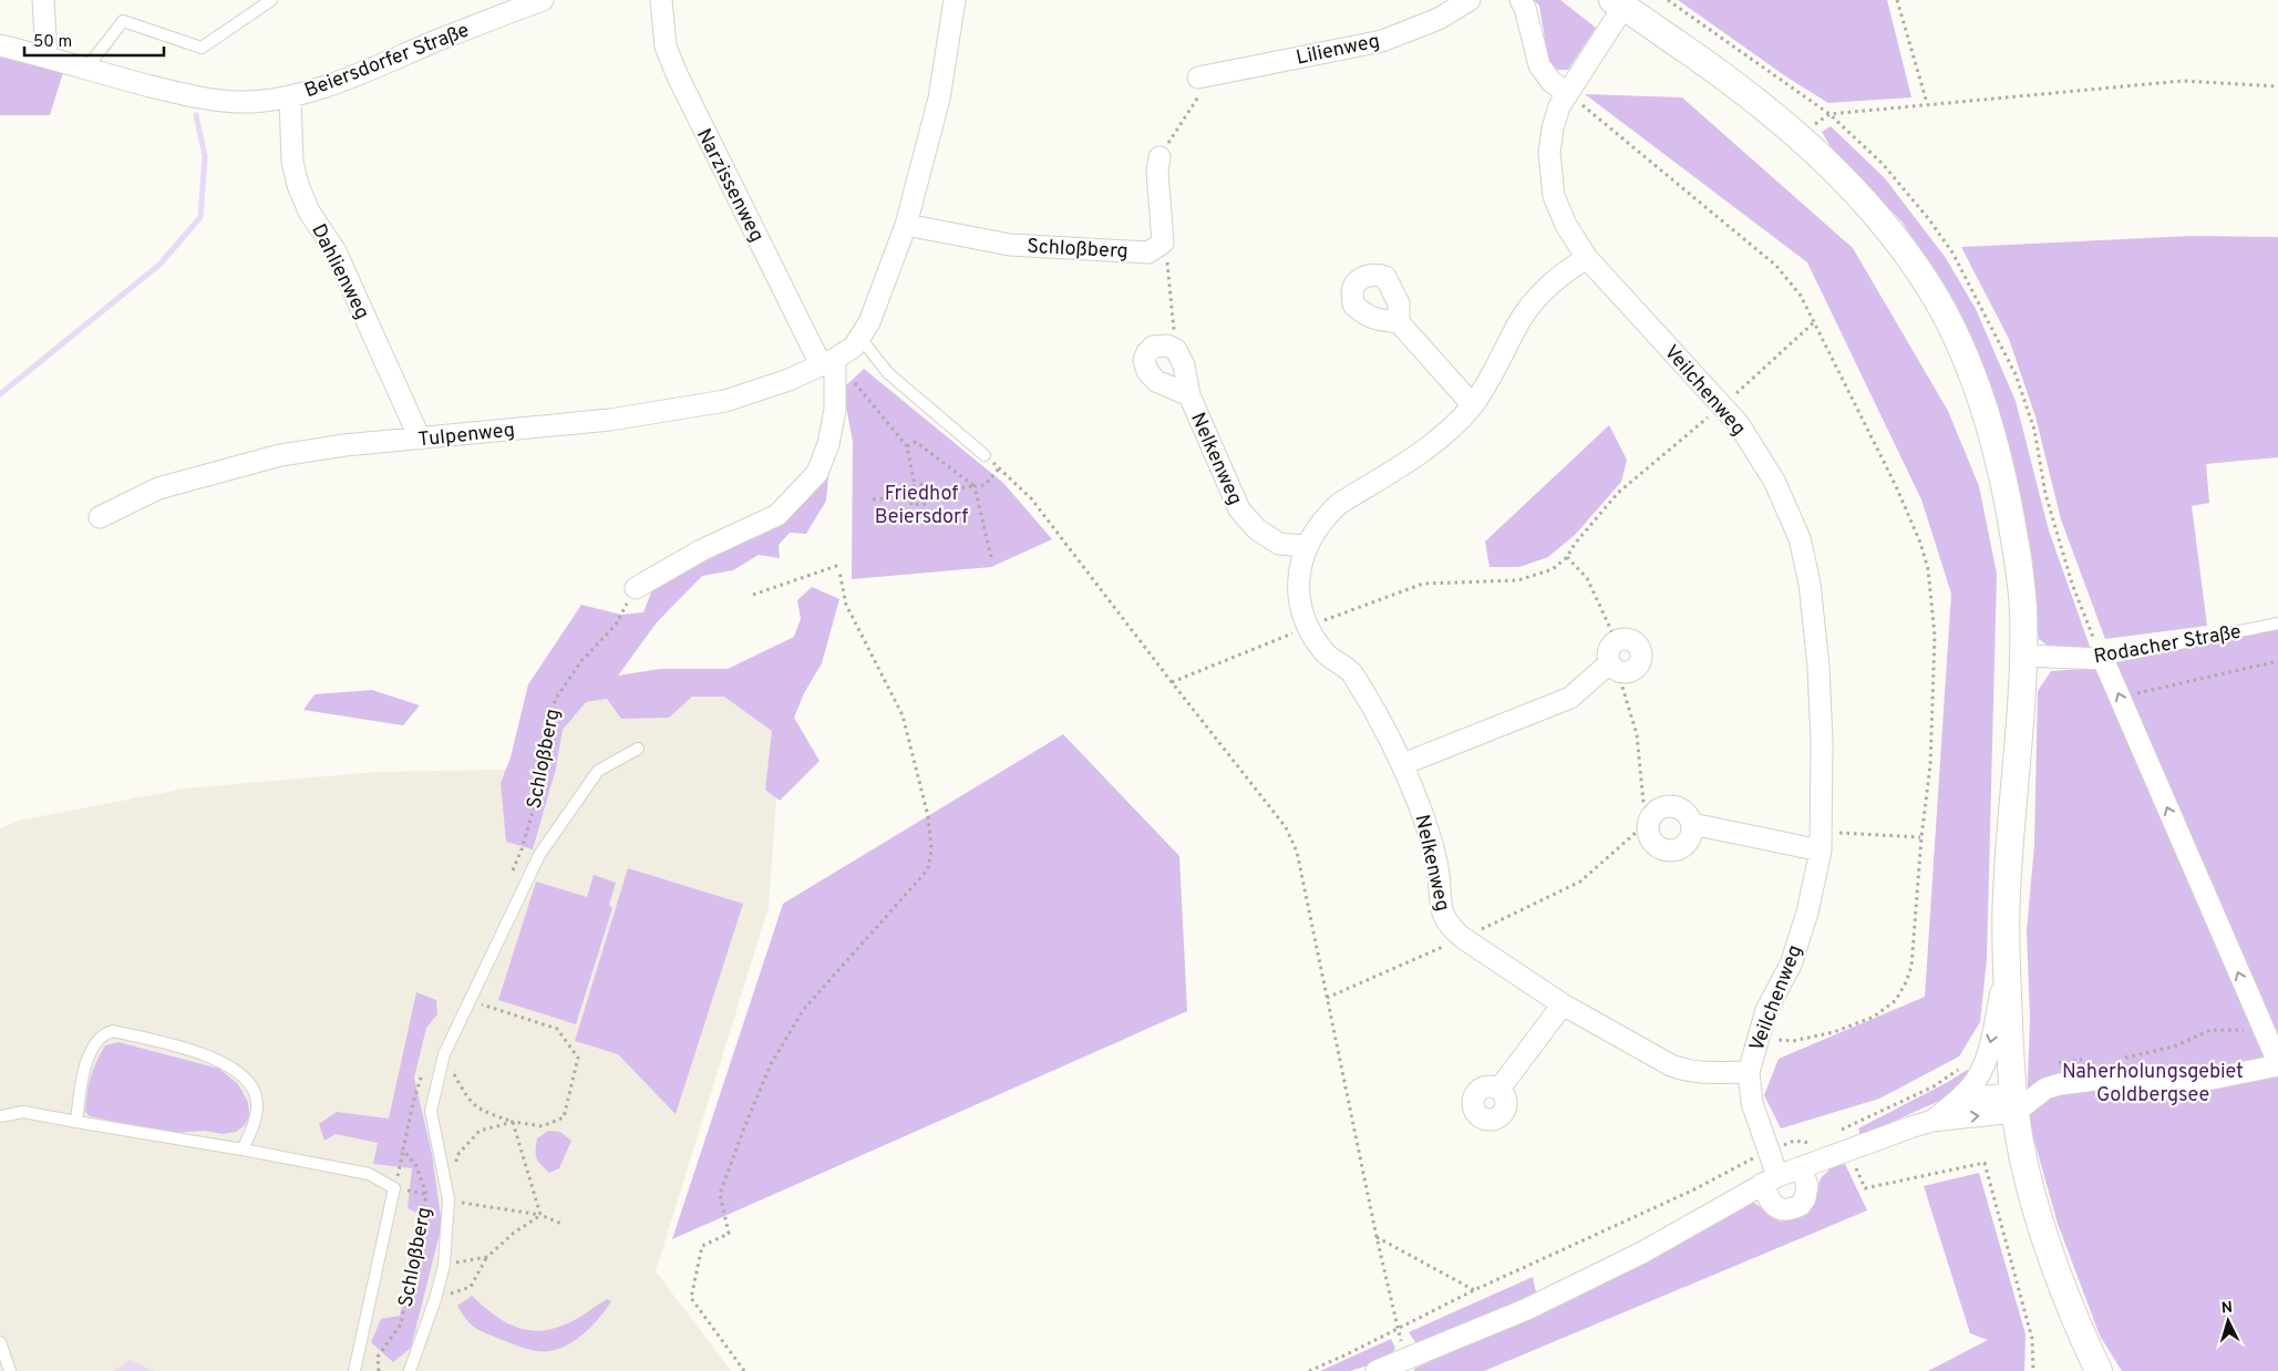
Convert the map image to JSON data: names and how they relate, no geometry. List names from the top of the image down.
{
  "streets": {
    "street": [
      "Lilienweg",
      "Beiersdorfer Straße",
      "Narzissenweg",
      "Schloßberg",
      "Dahlienweg",
      "Veilchenweg",
      "Tulpenweg",
      "Nelkenweg",
      "Rodacher Straße"
    ]
  },
  "crossings": [
    ["Beiersdorfer Straße", "Dahlienweg"],
    ["Narzissenweg", "Tulpenweg"],
    ["Dahlienweg", "Tulpenweg"],
    ["Veilchenweg", "Nelkenweg"]
  ],
  "parks": ["Friedhof Beiersdorf", "Naherholungsgebiet Goldbergsee"],
  "scale_bar": "50 m",
  "north": "top"
}
